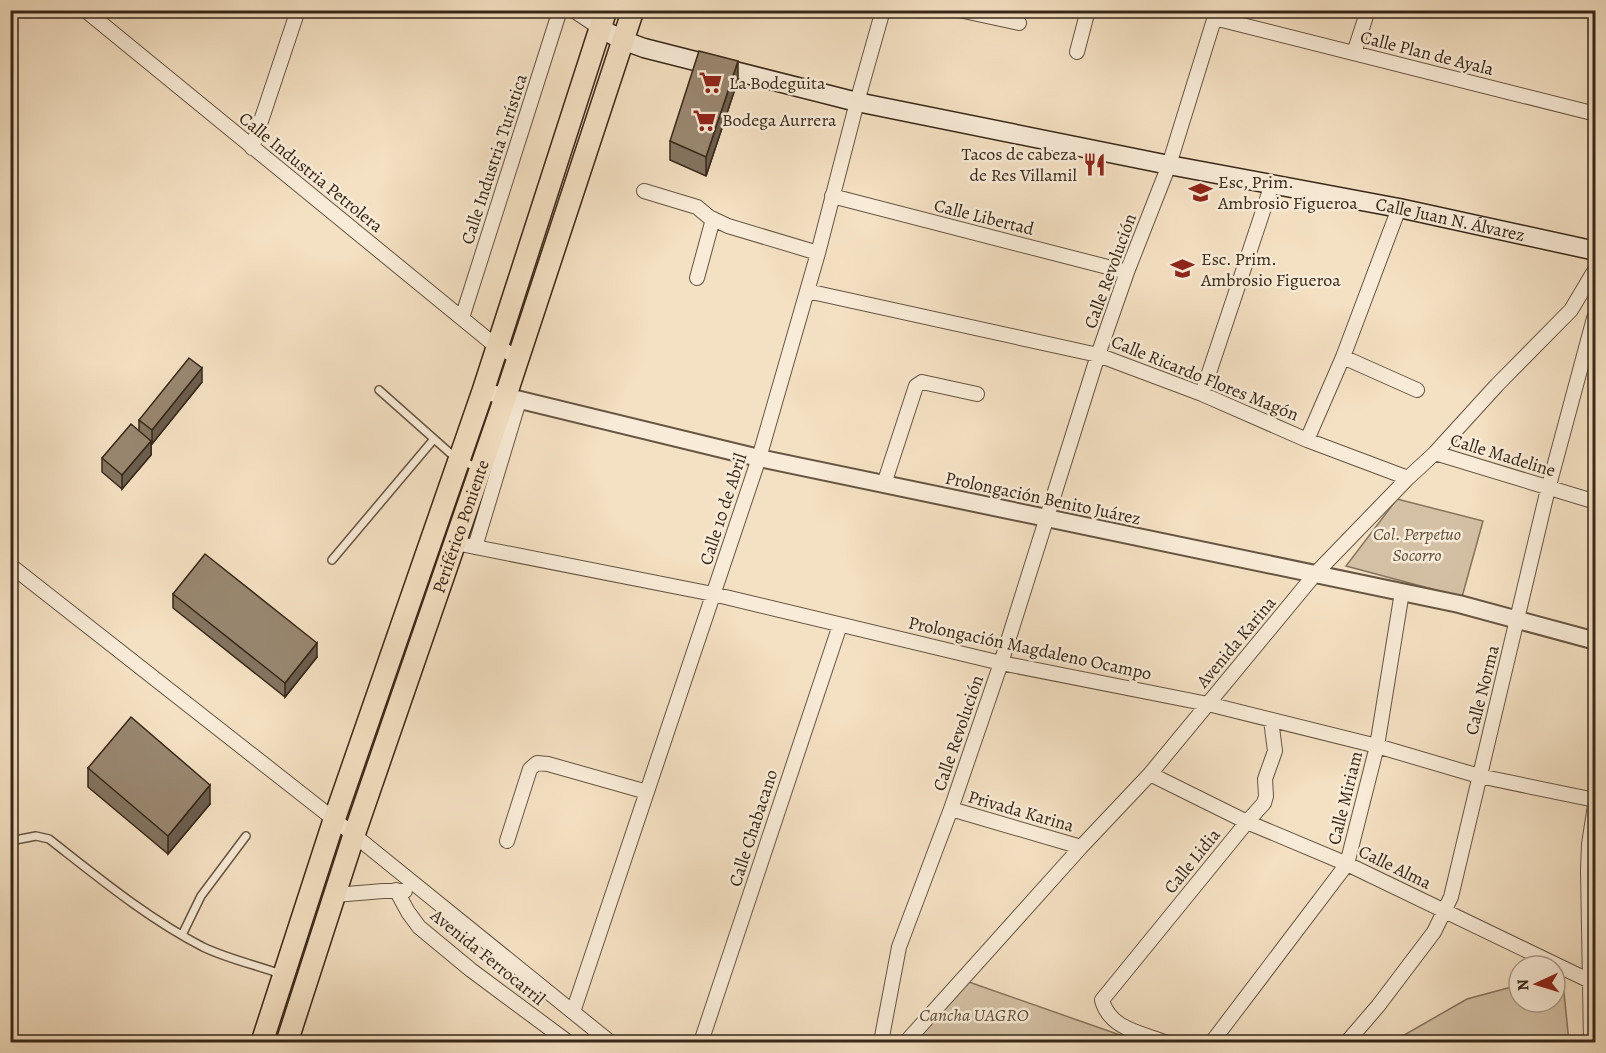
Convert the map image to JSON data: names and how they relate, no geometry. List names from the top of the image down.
{
  "streets": {
    "main road": ["Calle Juan N. Álvarez", "Periférico Poniente"],
    "street": [
      "Calle Plan de Ayala",
      "Calle Industria Turística",
      "Calle Industria Petrolera",
      "Calle Libertad",
      "Calle Revolución",
      "Calle Ricardo Flores Magón",
      "Calle Madeline",
      "Prolongación Benito Juárez",
      "Calle 10 de Abril",
      "Avenida Karina",
      "Prolongación Magdaleno Ocampo",
      "Calle Norma",
      "Calle Miriam",
      "Privada Karina",
      "Calle Chabacano",
      "Calle Lidia",
      "Calle Alma",
      "Avenida Ferrocarril"
    ]
  },
  "crossings": [
    ["Calle Plan de Ayala", "Calle Revolución"],
    ["Calle Industria Turística", "Calle Industria Petrolera"],
    ["Calle Industria Petrolera", "Periférico Poniente"],
    ["Calle Libertad", "Calle Revolución"],
    ["Calle Libertad", "Calle 10 de Abril"],
    ["Calle Juan N. Álvarez", "Calle Revolución"],
    ["Calle Juan N. Álvarez", "Calle 10 de Abril"],
    ["Calle Juan N. Álvarez", "Periférico Poniente"],
    ["Calle Revolución", "Calle Ricardo Flores Magón"],
    ["Calle Revolución", "Prolongación Benito Juárez"],
    ["Calle Revolución", "Prolongación Magdaleno Ocampo"],
    ["Calle Revolución", "Privada Karina"],
    ["Calle Ricardo Flores Magón", "Calle 10 de Abril"],
    ["Calle Ricardo Flores Magón", "Avenida Karina"],
    ["Calle Madeline", "Avenida Karina"],
    ["Calle Madeline", "Calle Norma"],
    ["Prolongación Benito Juárez", "Calle 10 de Abril"],
    ["Prolongación Benito Juárez", "Periférico Poniente"],
    ["Prolongación Benito Juárez", "Avenida Karina"],
    ["Prolongación Benito Juárez", "Calle Norma"],
    ["Prolongación Benito Juárez", "Calle Miriam"],
    ["Calle 10 de Abril", "Prolongación Magdaleno Ocampo"],
    ["Periférico Poniente", "Prolongación Magdaleno Ocampo"],
    ["Periférico Poniente", "Avenida Ferrocarril"],
    ["Avenida Karina", "Prolongación Magdaleno Ocampo"],
    ["Avenida Karina", "Privada Karina"],
    ["Avenida Karina", "Calle Alma"],
    ["Prolongación Magdaleno Ocampo", "Calle Norma"],
    ["Prolongación Magdaleno Ocampo", "Calle Miriam"],
    ["Prolongación Magdaleno Ocampo", "Calle Chabacano"],
    ["Prolongación Magdaleno Ocampo", "Calle Lidia"],
    ["Calle Norma", "Calle Alma"],
    ["Calle Miriam", "Calle Alma"],
    ["Calle Lidia", "Calle Alma"]
  ],
  "parks": ["Col. Perpetuo Socorro", "Cancha UAGRO"],
  "places": {
    "supermarket": ["La Bodeguita", "Bodega Aurrera"],
    "restaurant": ["Tacos de cabeza de Res Villamil"],
    "school or university": ["Esc, Prim. Ambrosio Figueroa", "Esc. Prim. Ambrosio Figueroa"]
  },
  "north": "left"
}
